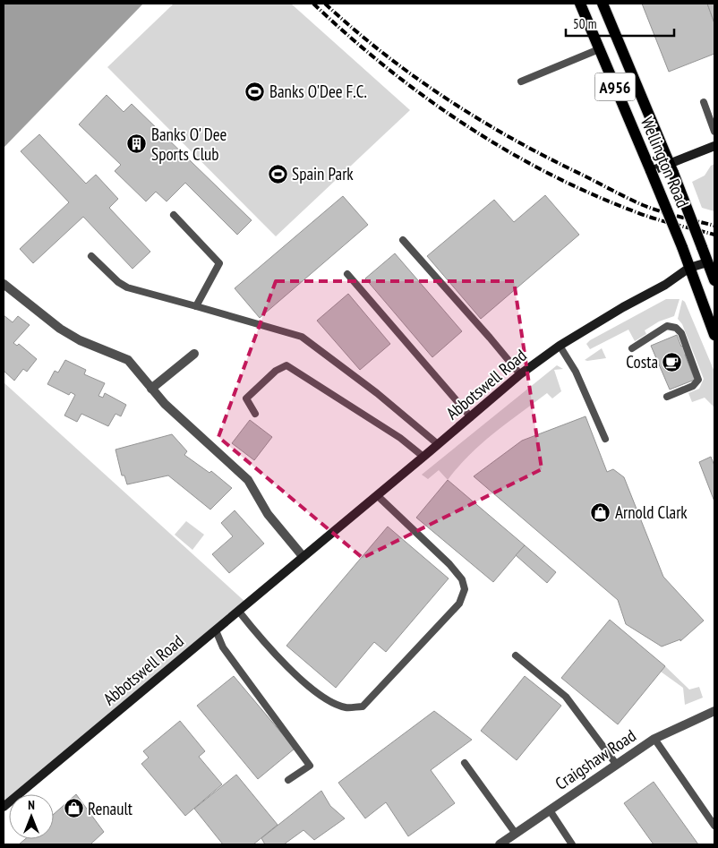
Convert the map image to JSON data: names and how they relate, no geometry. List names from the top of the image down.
{
  "streets": {
    "main road": ["A956", "Wellington Road"],
    "street": ["Abbotswell Road", "Craigshaw Road"]
  },
  "crossings": [
    ["Wellington Road", "Abbotswell Road"]
  ],
  "places": {
    "sports": ["Banks O'Dee F.C.", "Spain Park"],
    "building": ["Banks O' Dee Sports Club"],
    "cafe": ["Costa"],
    "shop": ["Arnold Clark", "Renault"]
  },
  "scale_bar": "50 m",
  "north": "top"
}
